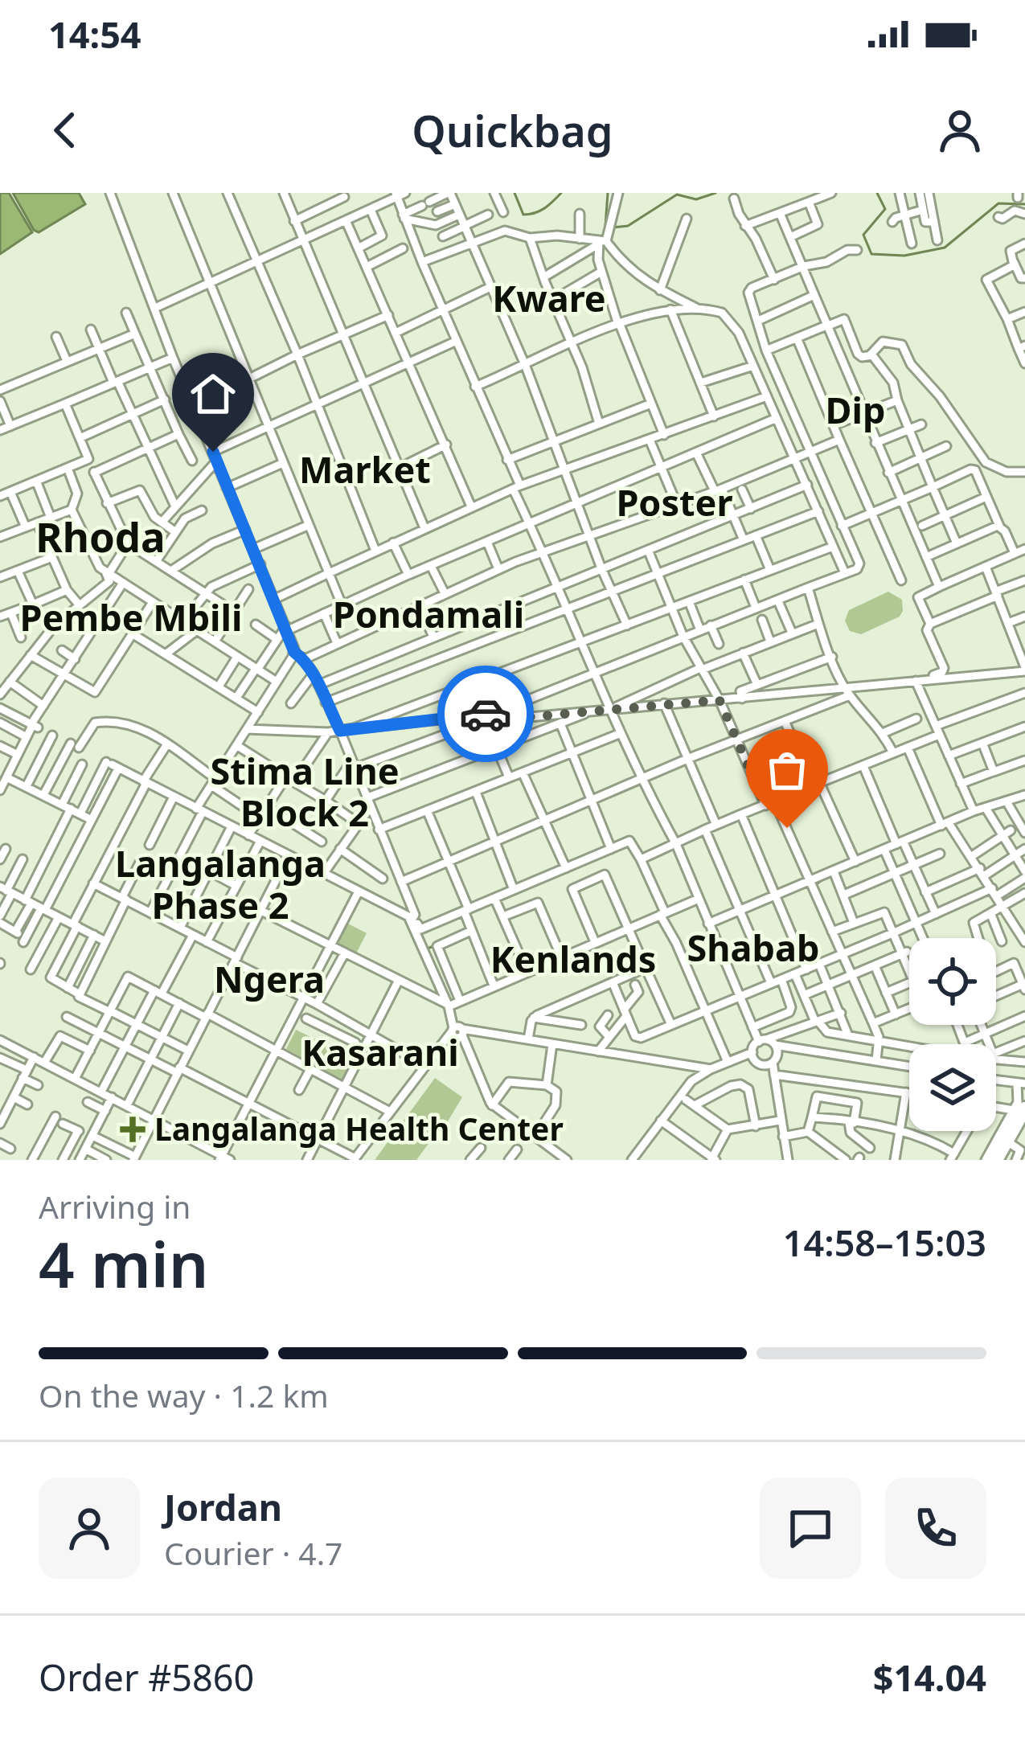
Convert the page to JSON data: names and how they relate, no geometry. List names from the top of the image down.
{
  "districts": [
    "Kware",
    "Dip",
    "Market",
    "Poster",
    "Rhoda",
    "Pondamali",
    "Pembe Mbili",
    "Stima Line Block 2",
    "Langalanga Phase 2",
    "Shabab",
    "Kenlands",
    "Ngera",
    "Kasarani"
  ],
  "places": {
    "health": ["Langalanga Health Center"]
  },
  "page": {
    "status": "14:54",
    "header": "Quickbag",
    "heading": ["4 min", "Arriving in", "14:58–15:03"],
    "panel": [
      "Jordan",
      "Courier · 4.7",
      "Order #5860",
      "$14.04"
    ],
    "bar": "On the way · 1.2 km"
  }
}
